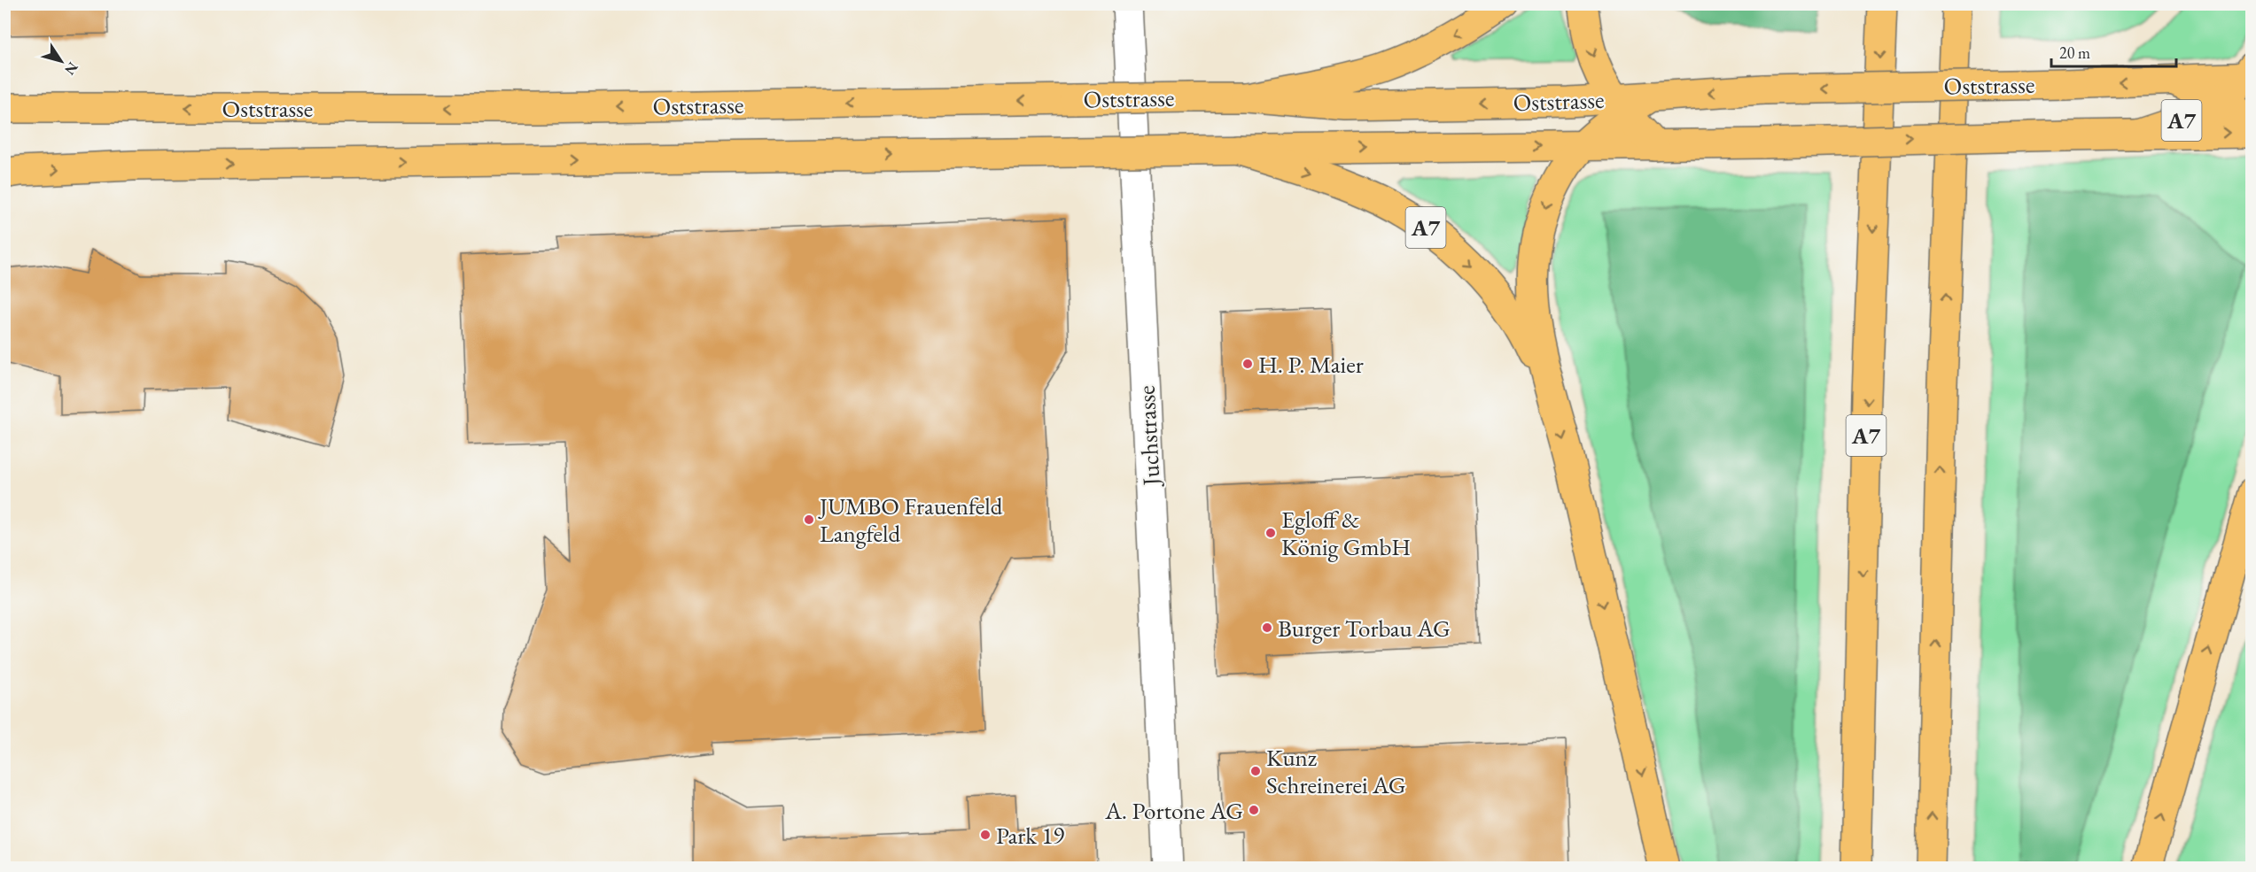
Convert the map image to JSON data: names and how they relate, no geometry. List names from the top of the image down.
{
  "streets": {
    "main road": ["Oststrasse", "A7"],
    "street": ["Juchstrasse"]
  },
  "crossings": [
    ["Oststrasse", "A7"]
  ],
  "places": [
    "H. P. Maier",
    "JUMBO Frauenfeld Langfeld",
    "Egloff & König GmbH",
    "Burger Torbau AG",
    "Kunz Schreinerei AG",
    "A. Portone AG",
    "Park 19"
  ],
  "scale_bar": "20 m",
  "north": "bottom right"
}
